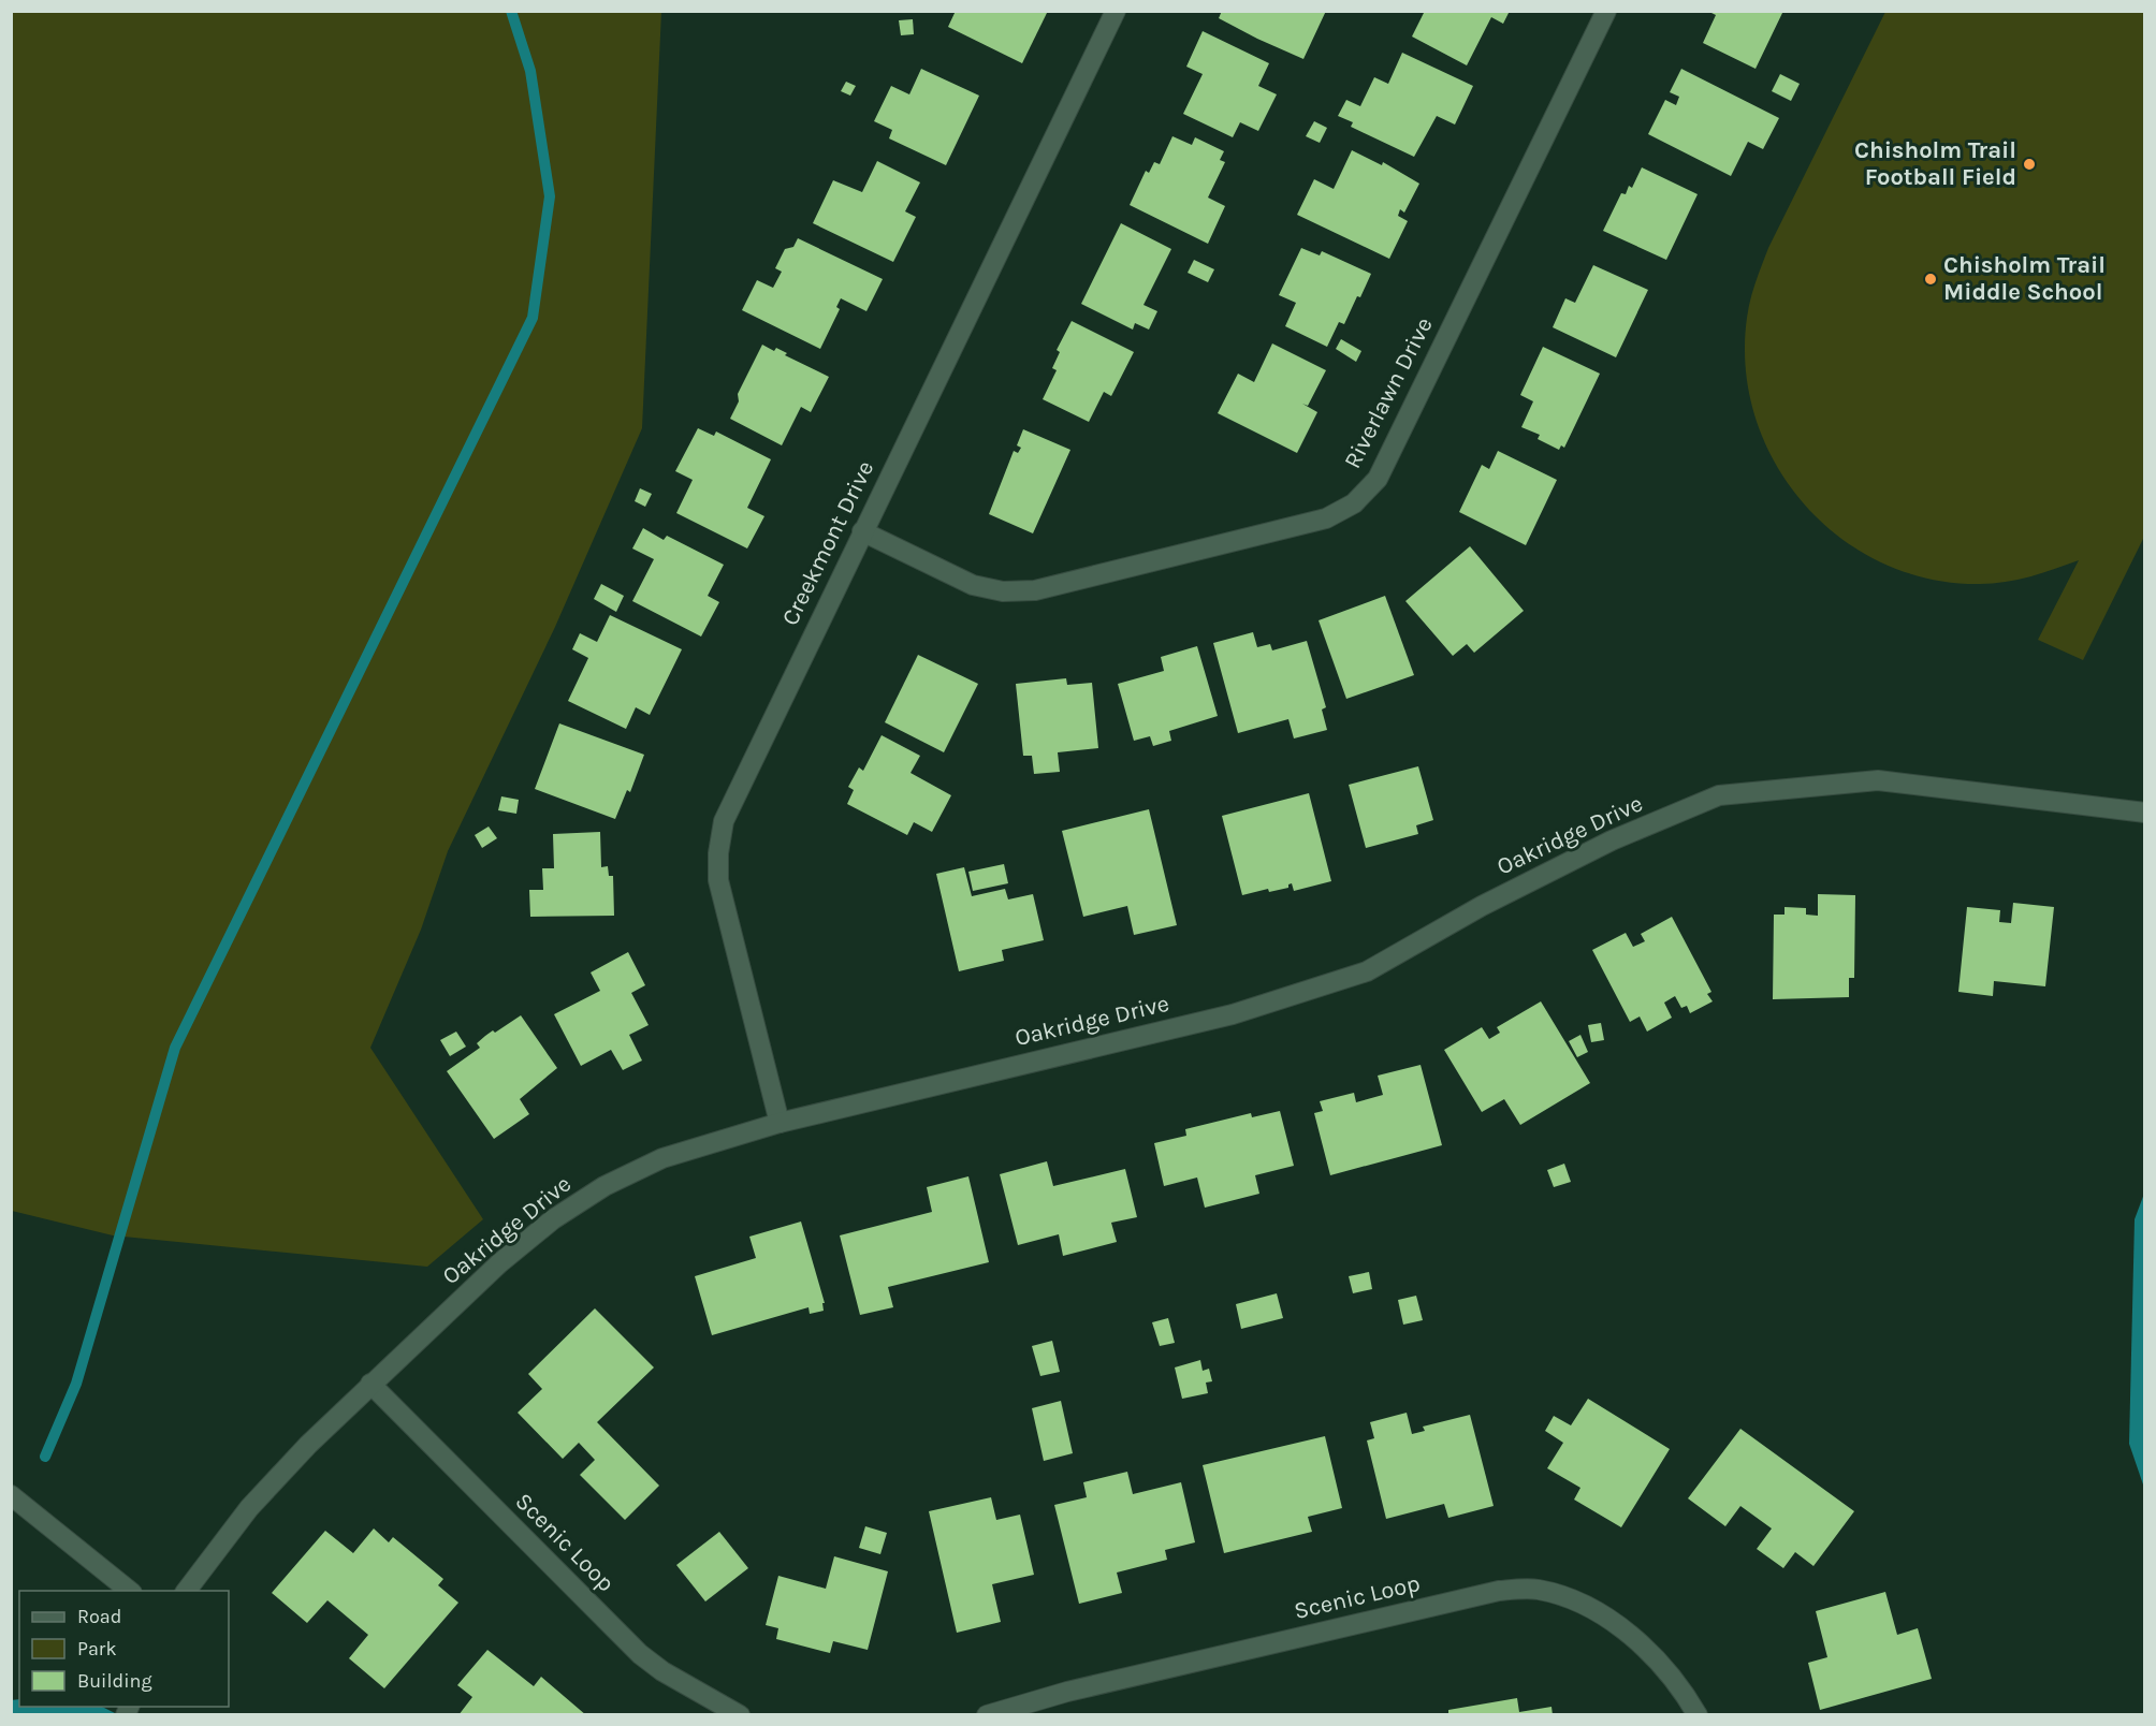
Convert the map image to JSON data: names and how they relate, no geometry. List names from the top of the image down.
{
  "streets": {
    "street": [
      "Riverlawn Drive",
      "Creekmont Drive",
      "Oakridge Drive",
      "Scenic Loop"
    ]
  },
  "crossings": [
    ["Riverlawn Drive", "Creekmont Drive"],
    ["Creekmont Drive", "Oakridge Drive"],
    ["Oakridge Drive", "Scenic Loop"]
  ],
  "places": ["Chisholm Trail Football Field", "Chisholm Trail Middle School"],
  "legend": ["Road", "Park", "Building"]
}
